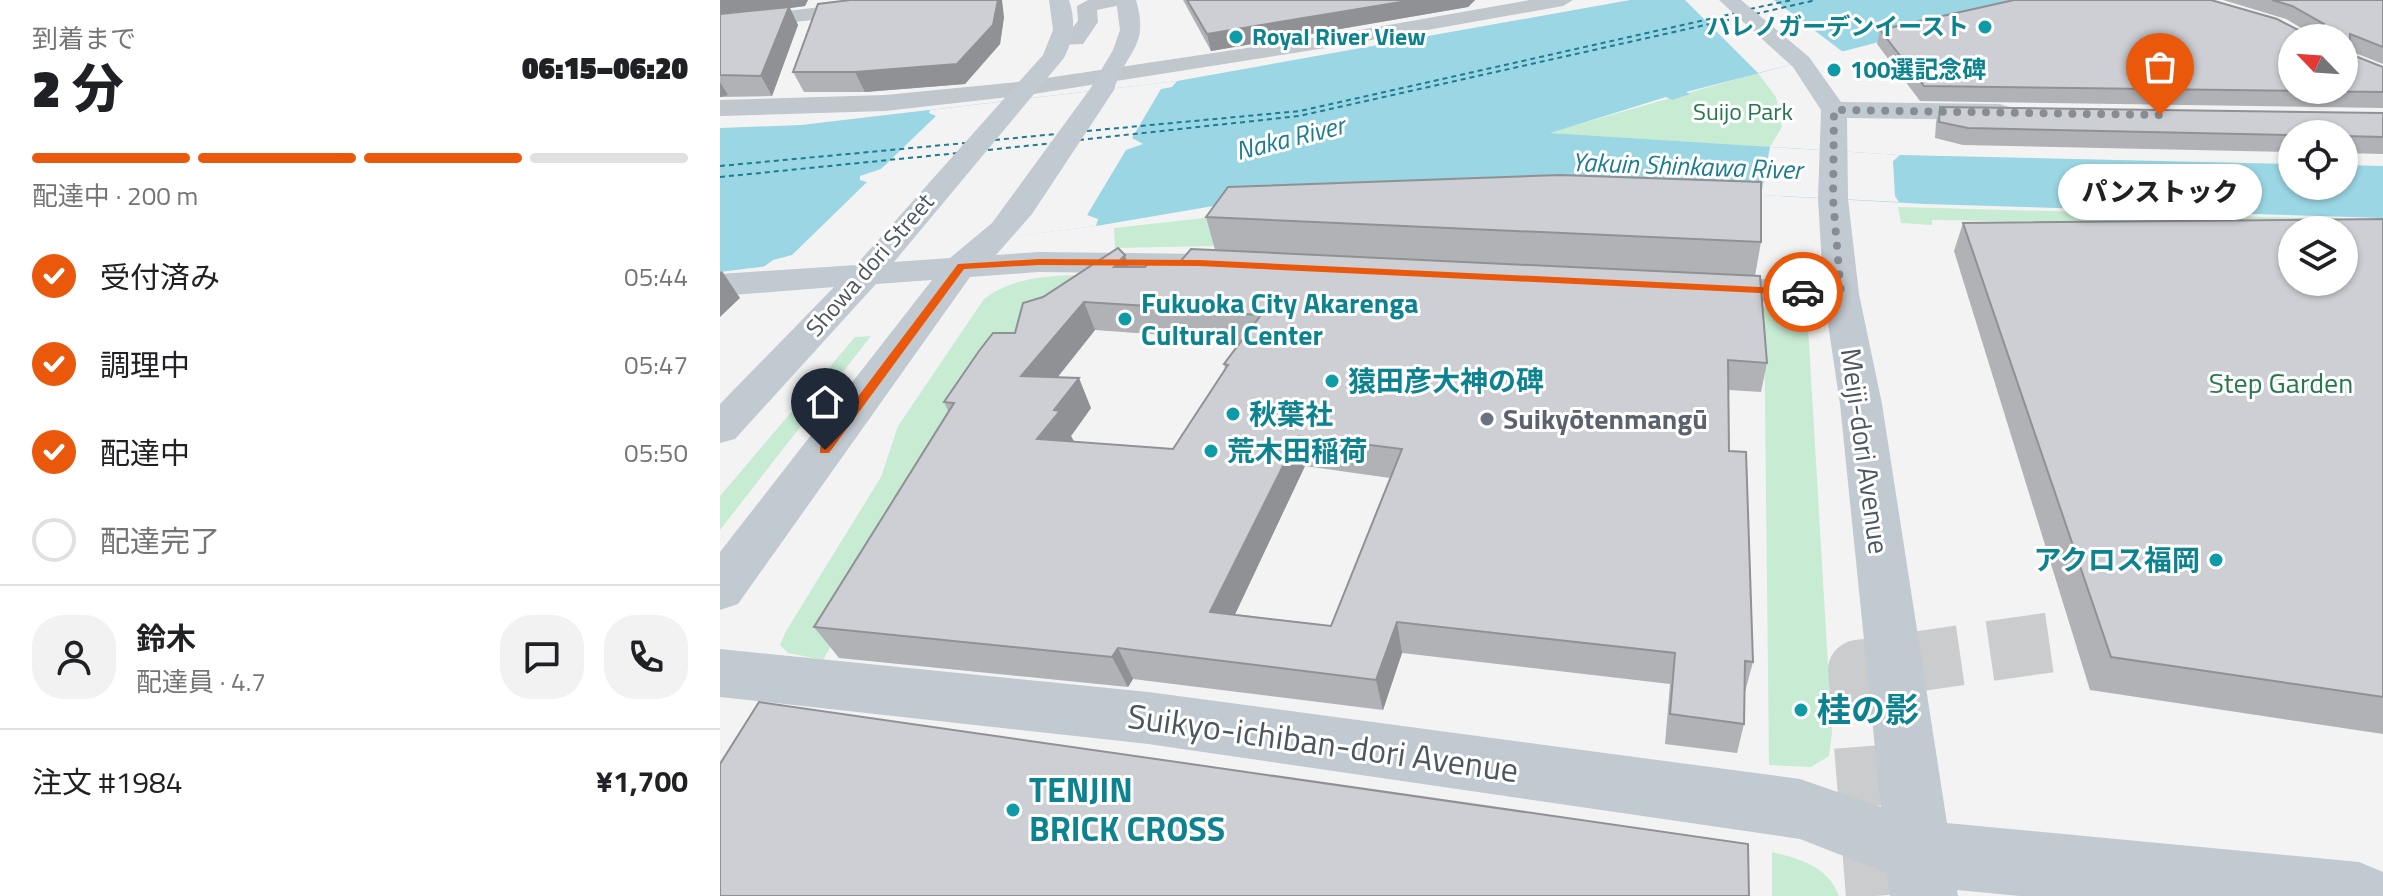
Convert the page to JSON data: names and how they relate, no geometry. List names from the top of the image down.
{
  "streets": {
    "street": ["Showa dori Street", "Meiji-dori Avenue", "Suikyo-ichiban-dori Avenue"]
  },
  "crossings": [
    ["Meiji-dori Avenue", "Suikyo-ichiban-dori Avenue"]
  ],
  "water": ["Naka River", "Yakuin Shinkawa River"],
  "parks": ["Suijo Park", "Step Garden"],
  "places": [
    "ハレノガーデンイースト",
    "Royal River View",
    "100選記念碑",
    "パンストック",
    "Fukuoka City Akarenga Cultural Center",
    "猿田彦大神の碑",
    "秋葉社",
    "Suikyōtenmangū",
    "荒木田稲荷",
    "アクロス福岡",
    "桂の影",
    "TENJIN BRICK CROSS"
  ],
  "north": "top left",
  "page": {
    "heading": ["2 分", "到着まで", "06:15–06:20"],
    "panel": [
      "鈴木",
      "配達員 · 4.7",
      "注文 #1984",
      "¥1,700"
    ],
    "bar": "配達中 · 200 m",
    "bubble": "パンストック",
    "list": [
      ["受付済み", "05:44"],
      ["調理中", "05:47"],
      ["配達中", "05:50"],
      "配達完了"
    ]
  }
}
